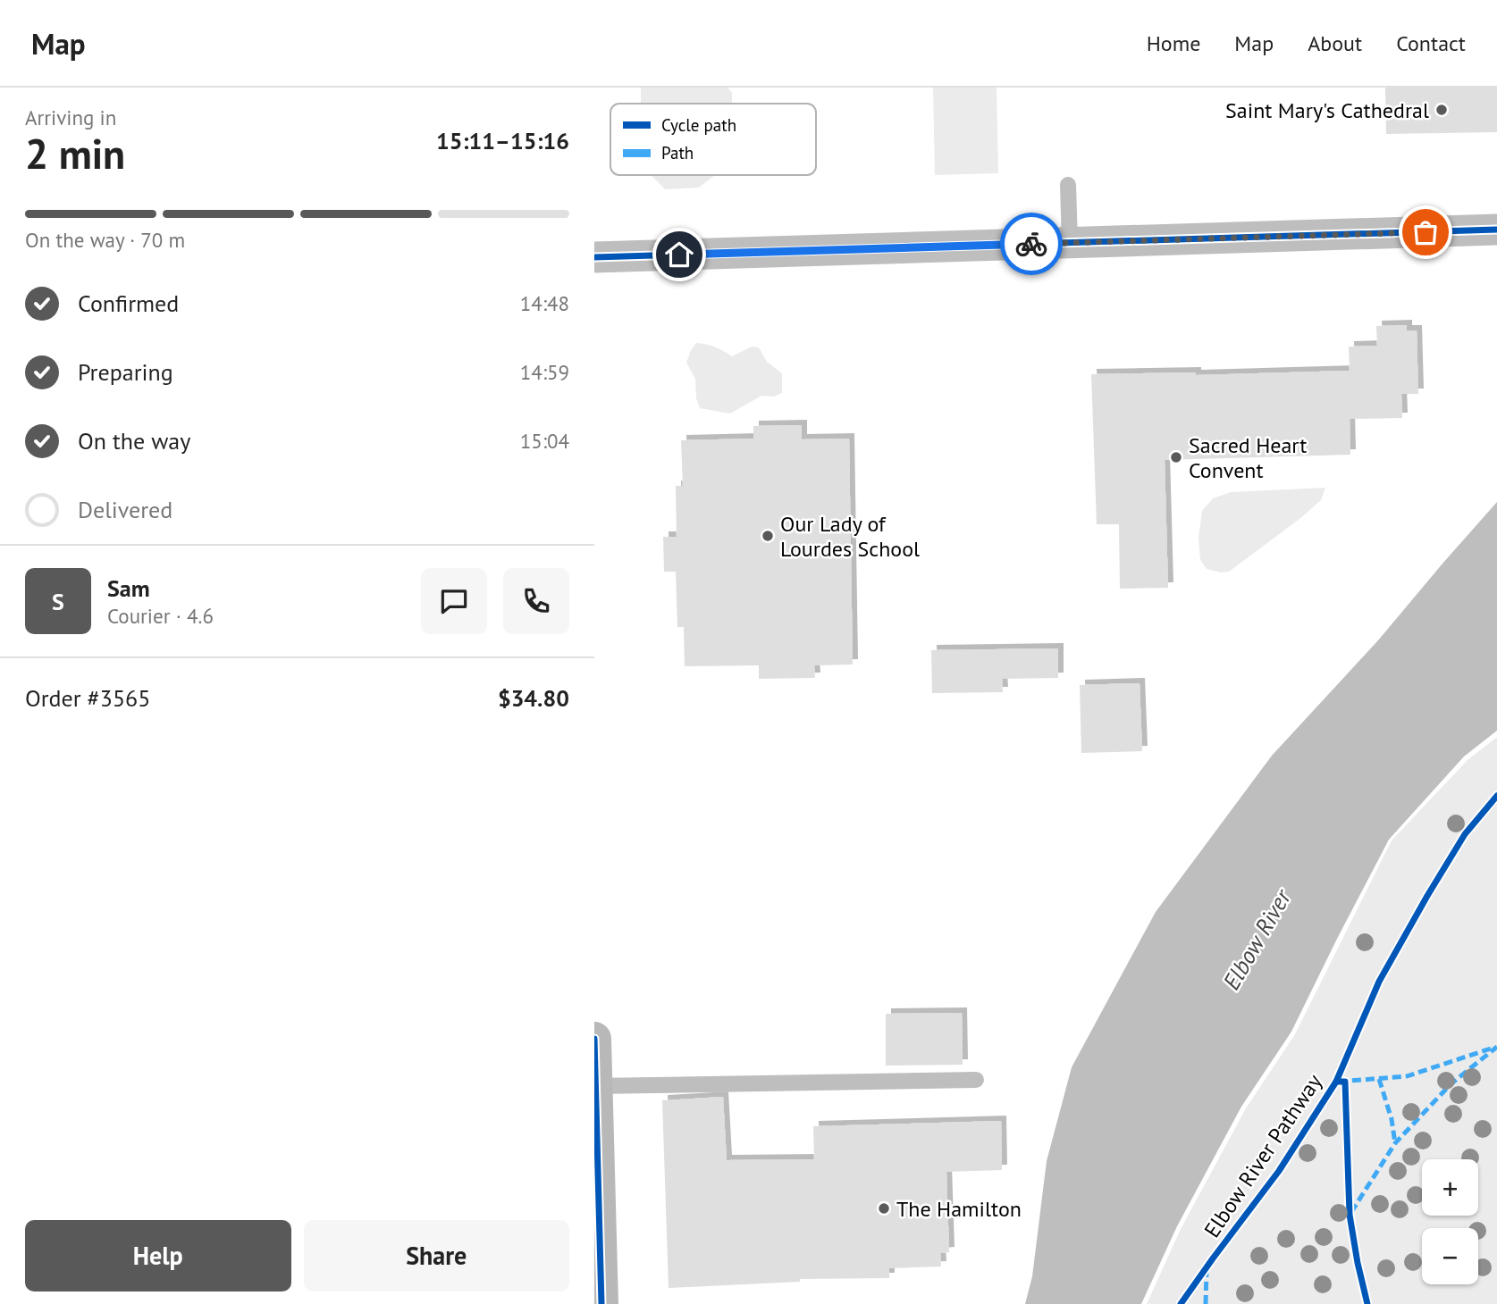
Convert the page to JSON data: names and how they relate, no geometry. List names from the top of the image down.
{
  "streets": {
    "cycle path": ["Elbow River Pathway"]
  },
  "water": ["Elbow River"],
  "places": [
    "Saint Mary's Cathedral",
    "Sacred Heart Convent",
    "Our Lady of Lourdes School",
    "The Hamilton"
  ],
  "legend": ["Cycle path", "Path"],
  "page": {
    "header": "Map",
    "nav": [
      "Home",
      "Map",
      "About",
      "Contact"
    ],
    "heading": ["2 min", "Arriving in", "15:11–15:16"],
    "panel": [
      "Sam",
      "Courier · 4.6",
      "Order #3565",
      "$34.80"
    ],
    "bar": "On the way · 70 m",
    "list": [
      ["Confirmed", "14:48"],
      ["Preparing", "14:59"],
      ["On the way", "15:04"],
      "Delivered"
    ],
    "round": "S",
    "map_buttons": ["+", "−"],
    "buttons": ["Help", "Share"]
  }
}
